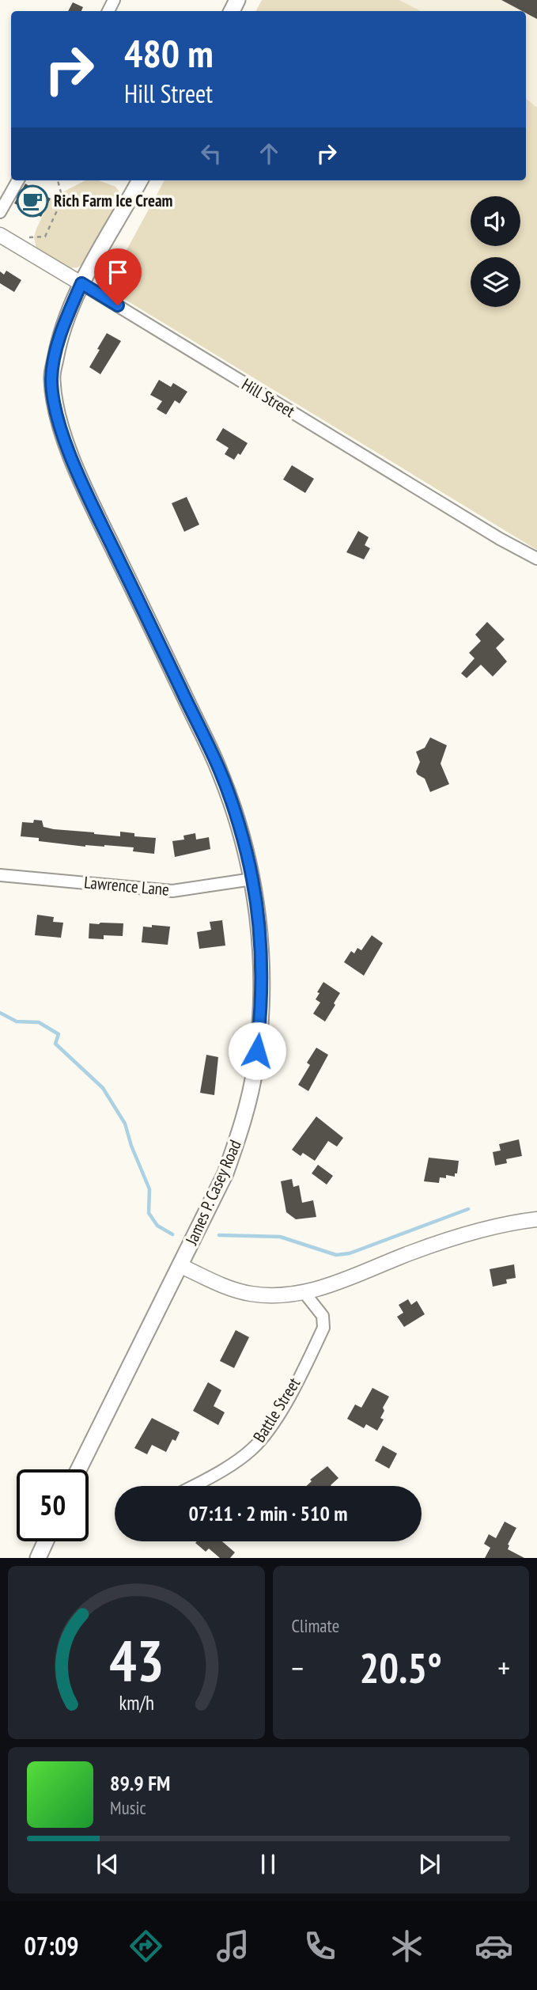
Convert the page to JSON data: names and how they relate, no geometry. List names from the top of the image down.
{
  "streets": {
    "main road": ["James P. Casey Road"],
    "street": ["Hill Street", "Lawrence Lane", "Battle Street"]
  },
  "crossings": [
    ["Hill Street", "James P. Casey Road"],
    ["Lawrence Lane", "James P. Casey Road"]
  ],
  "places": {
    "cafe": ["Rich Farm Ice Cream"]
  },
  "page": {
    "turn": ["480 m", "Hill Street"],
    "limit": "50",
    "trip": "07:11 · 2 min · 510 m",
    "tile": "Climate",
    "heat": ["−", "20.5°", "+"],
    "song": ["89.9 FM", "Music"],
    "tabs": "07:09",
    "gauge": ["43", "km/h"]
  }
}
